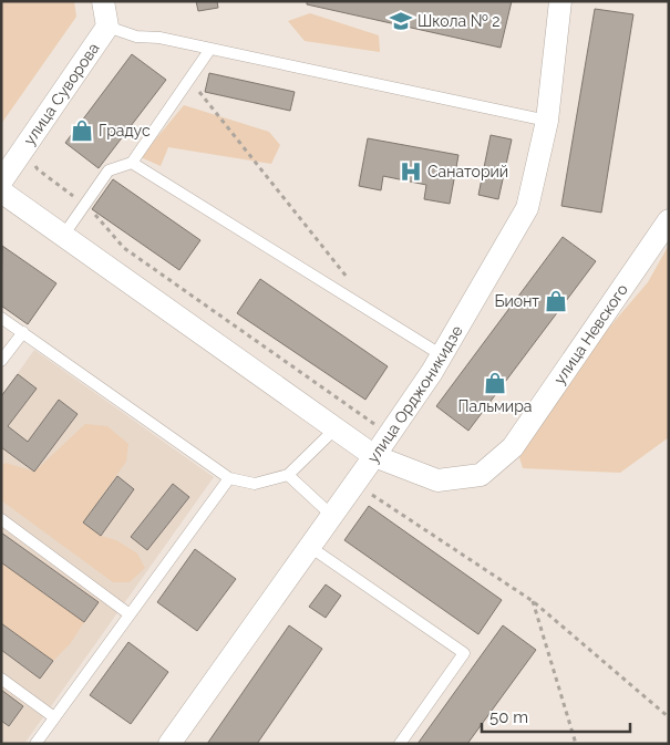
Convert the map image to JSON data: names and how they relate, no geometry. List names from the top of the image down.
{
  "streets": {
    "street": ["улица Суворова", "улица Невского", "улица Орджоникидзе"]
  },
  "crossings": [
    ["улица Невского", "улица Орджоникидзе"]
  ],
  "places": {
    "school or university": ["Школа № 2"],
    "shop": ["Градус", "Бионт", "Пальмира"],
    "hospital": ["Санаторий"]
  },
  "scale_bar": "50 m"
}
